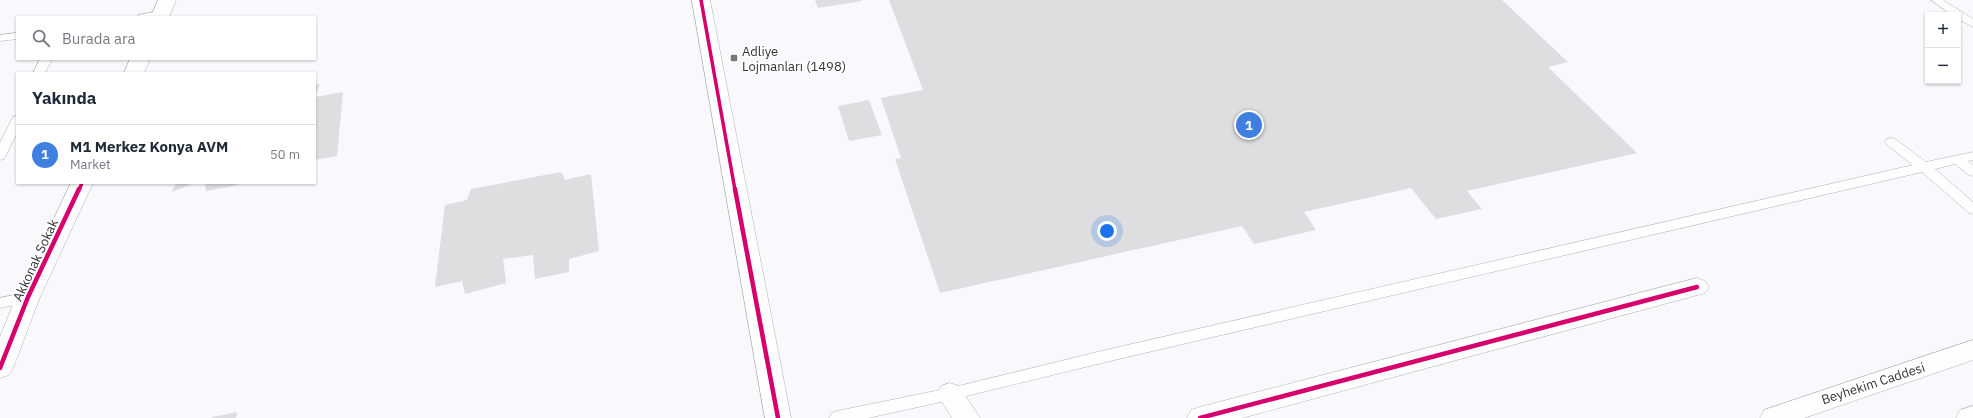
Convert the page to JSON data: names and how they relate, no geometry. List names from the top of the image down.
{
  "streets": {
    "street": ["Akkonak Sokak", "Beyhekim Caddesi"]
  },
  "places": {
    "transit": ["Adliye Lojmanları (1498)"]
  },
  "page": {
    "map_buttons": ["+", "−"],
    "search": "Burada ara",
    "heading": "Yakında",
    "pins": "1",
    "list": [
      {
        "mark": "1",
        "name": "M1 Merkez Konya AVM",
        "note": "Market",
        "value": "50 m"
      }
    ]
  }
}
